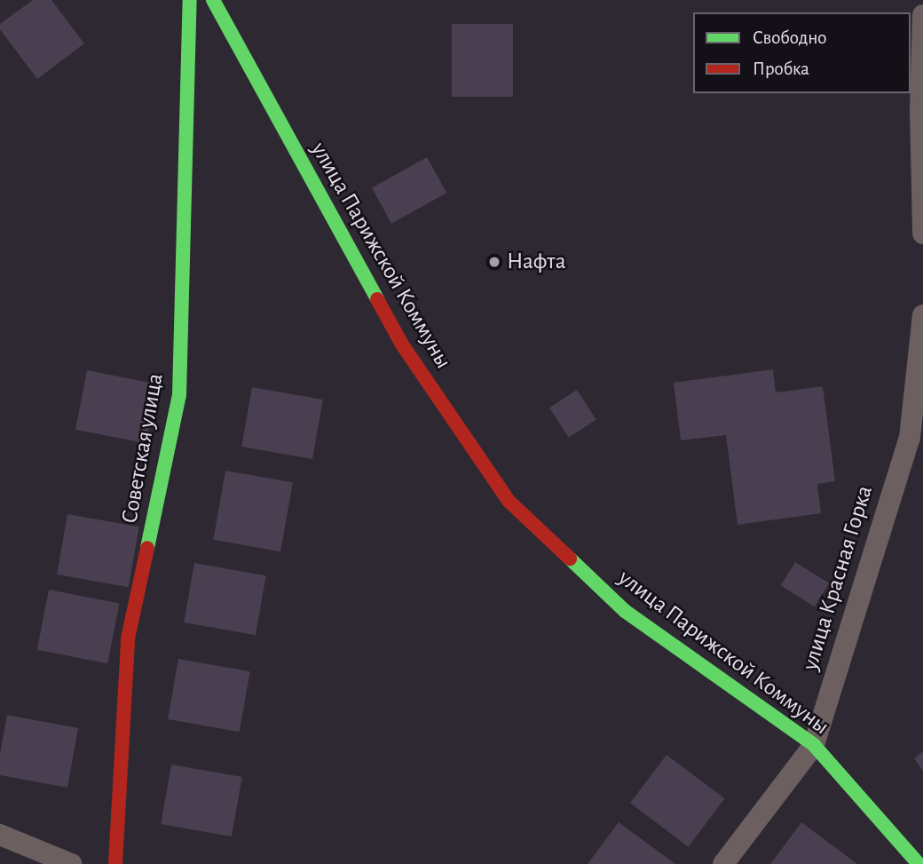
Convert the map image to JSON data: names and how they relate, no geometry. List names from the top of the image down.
{
  "streets": {
    "main road": ["улица Парижской Коммуны", "Советская улица"],
    "street": ["улица Красная Горка"]
  },
  "crossings": [
    ["улица Парижской Коммуны", "улица Красная Горка"]
  ],
  "places": ["Нафта"],
  "legend": ["Свободно", "Пробка"]
}
